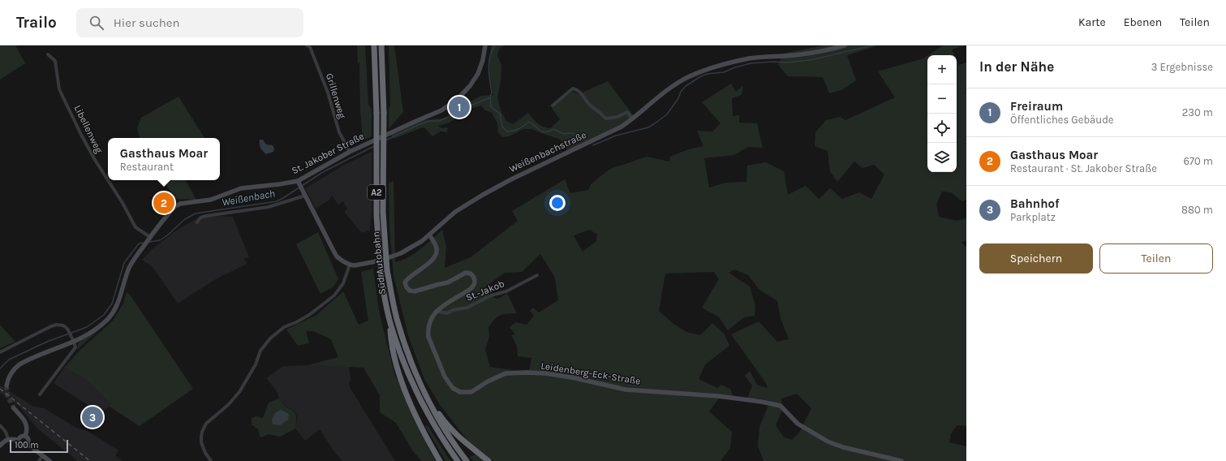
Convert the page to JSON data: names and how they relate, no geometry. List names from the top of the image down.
{
  "streets": {
    "highway": ["A2", "Süd Autobahn"],
    "main road": ["Weißenbachstraße", "St. Jakober Straße", "Leidenberg-Eck-Straße"],
    "street": ["Grillenweg", "Libellenweg", "St.-Jakob"]
  },
  "crossings": [
    ["Grillenweg", "St. Jakober Straße"],
    ["Libellenweg", "St. Jakober Straße"],
    ["Weißenbachstraße", "Leidenberg-Eck-Straße"],
    ["St.-Jakob", "Leidenberg-Eck-Straße"]
  ],
  "water": ["Weißenbach"],
  "scale_bar": "100 m",
  "page": {
    "header": "Trailo",
    "search": "Hier suchen",
    "nav": ["Karte", "Ebenen", "Teilen"],
    "heading": ["In der Nähe", "3 Ergebnisse"],
    "map_buttons": ["+", "−"],
    "list": [
      {
        "mark": "1",
        "name": "Freiraum",
        "note": "Öffentliches Gebäude",
        "value": "230 m"
      },
      {
        "mark": "2",
        "name": "Gasthaus Moar",
        "note": "Restaurant · St. Jakober Straße",
        "value": "670 m"
      },
      {
        "mark": "3",
        "name": "Bahnhof",
        "note": "Parkplatz",
        "value": "880 m"
      }
    ],
    "pins": ["1", "2", "3"],
    "popup": ["Gasthaus Moar", "Restaurant"],
    "buttons": ["Speichern", "Teilen"],
    "scale": "100 m"
  }
}
